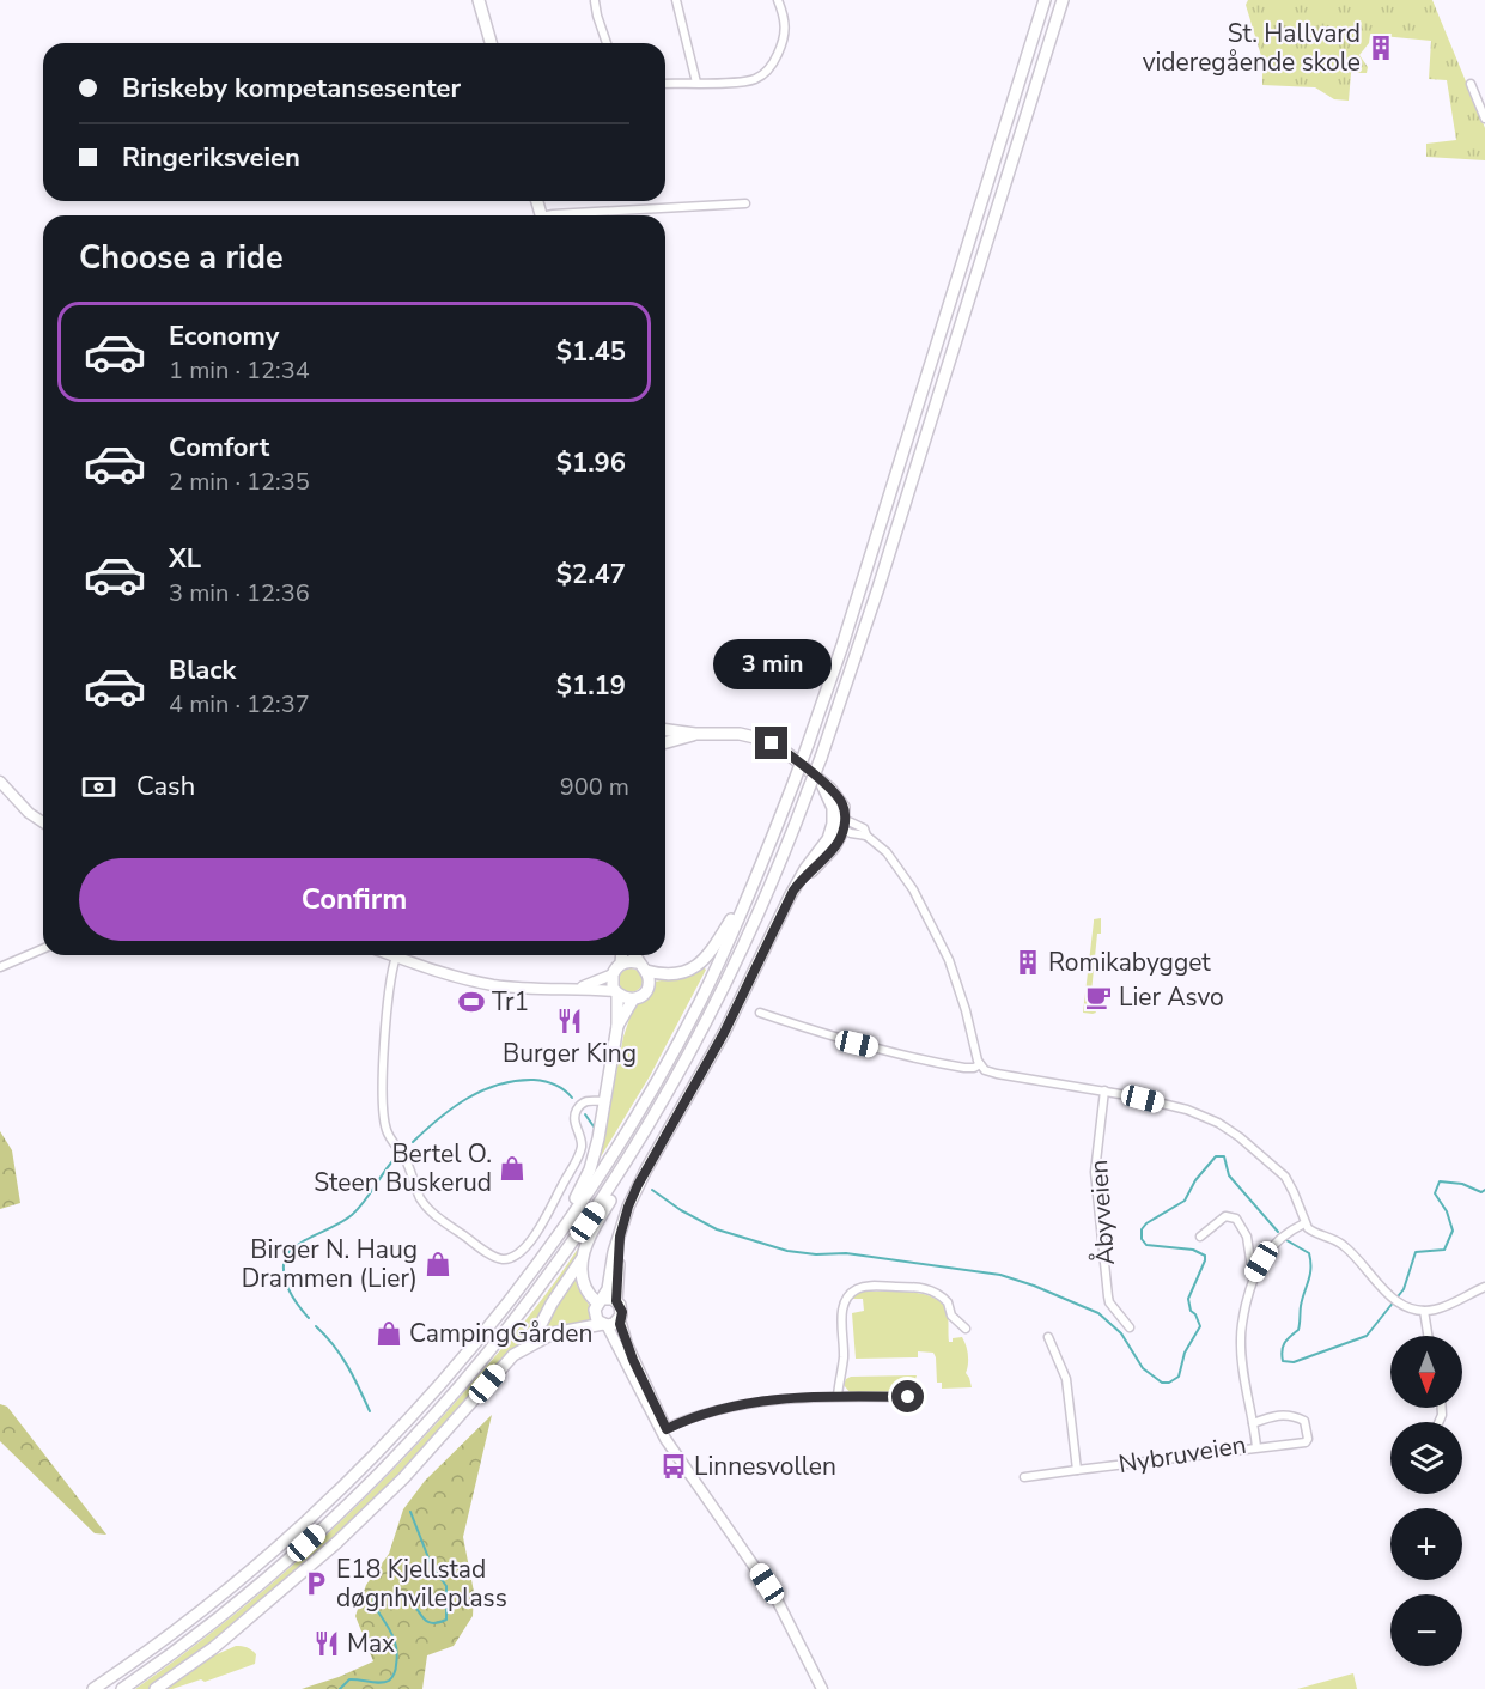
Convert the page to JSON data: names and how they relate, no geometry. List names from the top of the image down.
{
  "streets": {
    "street": ["Åbyveien", "Nybruveien"]
  },
  "places": {
    "building": ["St. Hallvard videregående skole", "Romikabygget"],
    "cafe": ["Lier Asvo"],
    "sports": ["Tr1"],
    "restaurant": ["Burger King", "Max"],
    "shop": ["Bertel O. Steen Buskerud", "Birger N. Haug Drammen (Lier)", "CampingGården"],
    "bus stop": ["Linnesvollen"],
    "parking": ["E18 Kjellstad døgnhvileplass"]
  },
  "north": "bottom",
  "page": {
    "banner": ["Briskeby kompetansesenter", "Ringeriksveien"],
    "heading": "Choose a ride",
    "list": [
      {
        "name": "Economy",
        "note": "1 min · 12:34",
        "value": "$1.45"
      },
      {
        "name": "Comfort",
        "note": "2 min · 12:35",
        "value": "$1.96"
      },
      {
        "name": "XL",
        "note": "3 min · 12:36",
        "value": "$2.47"
      },
      {
        "name": "Black",
        "note": "4 min · 12:37",
        "value": "$1.19"
      }
    ],
    "bubble": "3 min",
    "pay": ["Cash", "900 m"],
    "buttons": "Confirm",
    "map_buttons": ["+", "−"]
  }
}
